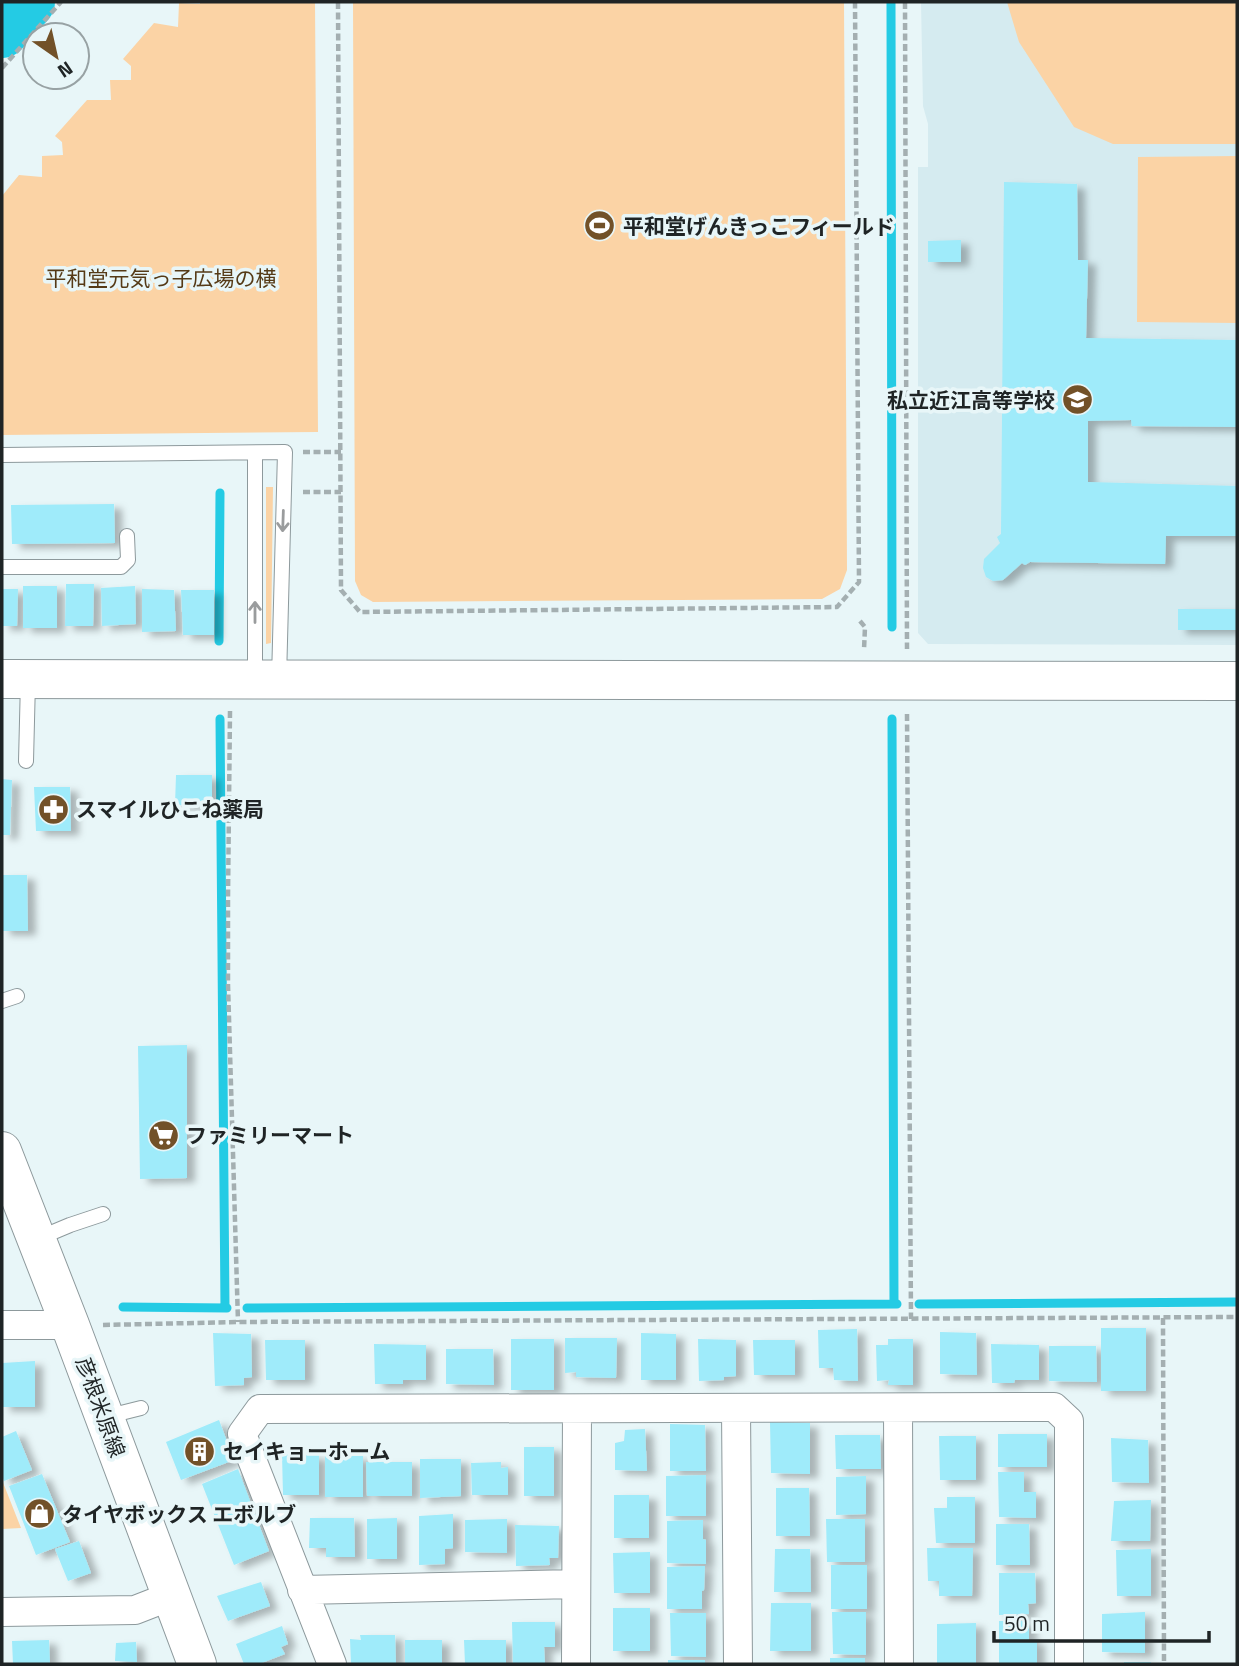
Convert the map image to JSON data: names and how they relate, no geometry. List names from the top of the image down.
{
  "streets": {
    "street": ["彦根米原線"]
  },
  "parks": ["平和堂元気っ子広場の横"],
  "places": {
    "sports": ["平和堂げんきっこフィールド"],
    "school or university": ["私立近江高等学校"],
    "pharmacy": ["スマイルひこね薬局"],
    "supermarket": ["ファミリーマート"],
    "building": ["セイキョーホーム"],
    "shop": ["タイヤボックス エボルブ"]
  },
  "scale_bar": "50 m",
  "north": "bottom right"
}
